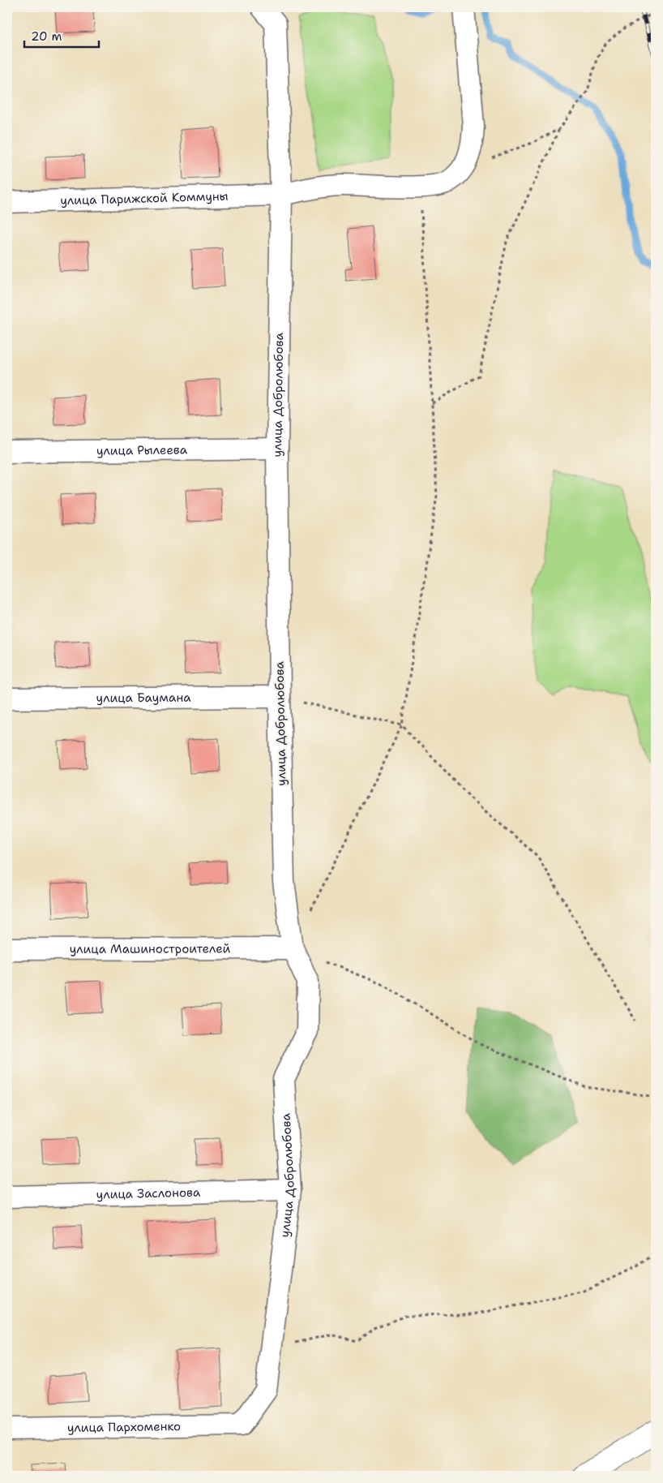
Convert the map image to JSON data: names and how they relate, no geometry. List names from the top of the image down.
{
  "streets": {
    "street": [
      "улица Парижской Коммуны",
      "улица Добролюбова",
      "улица Рылеева",
      "улица Баумана",
      "улица Машиностроителей",
      "улица Заслонова",
      "улица Пархоменко"
    ]
  },
  "crossings": [
    ["улица Парижской Коммуны", "улица Добролюбова"],
    ["улица Добролюбова", "улица Рылеева"],
    ["улица Добролюбова", "улица Баумана"],
    ["улица Добролюбова", "улица Машиностроителей"],
    ["улица Добролюбова", "улица Заслонова"],
    ["улица Добролюбова", "улица Пархоменко"]
  ],
  "scale_bar": "20 m"
}
